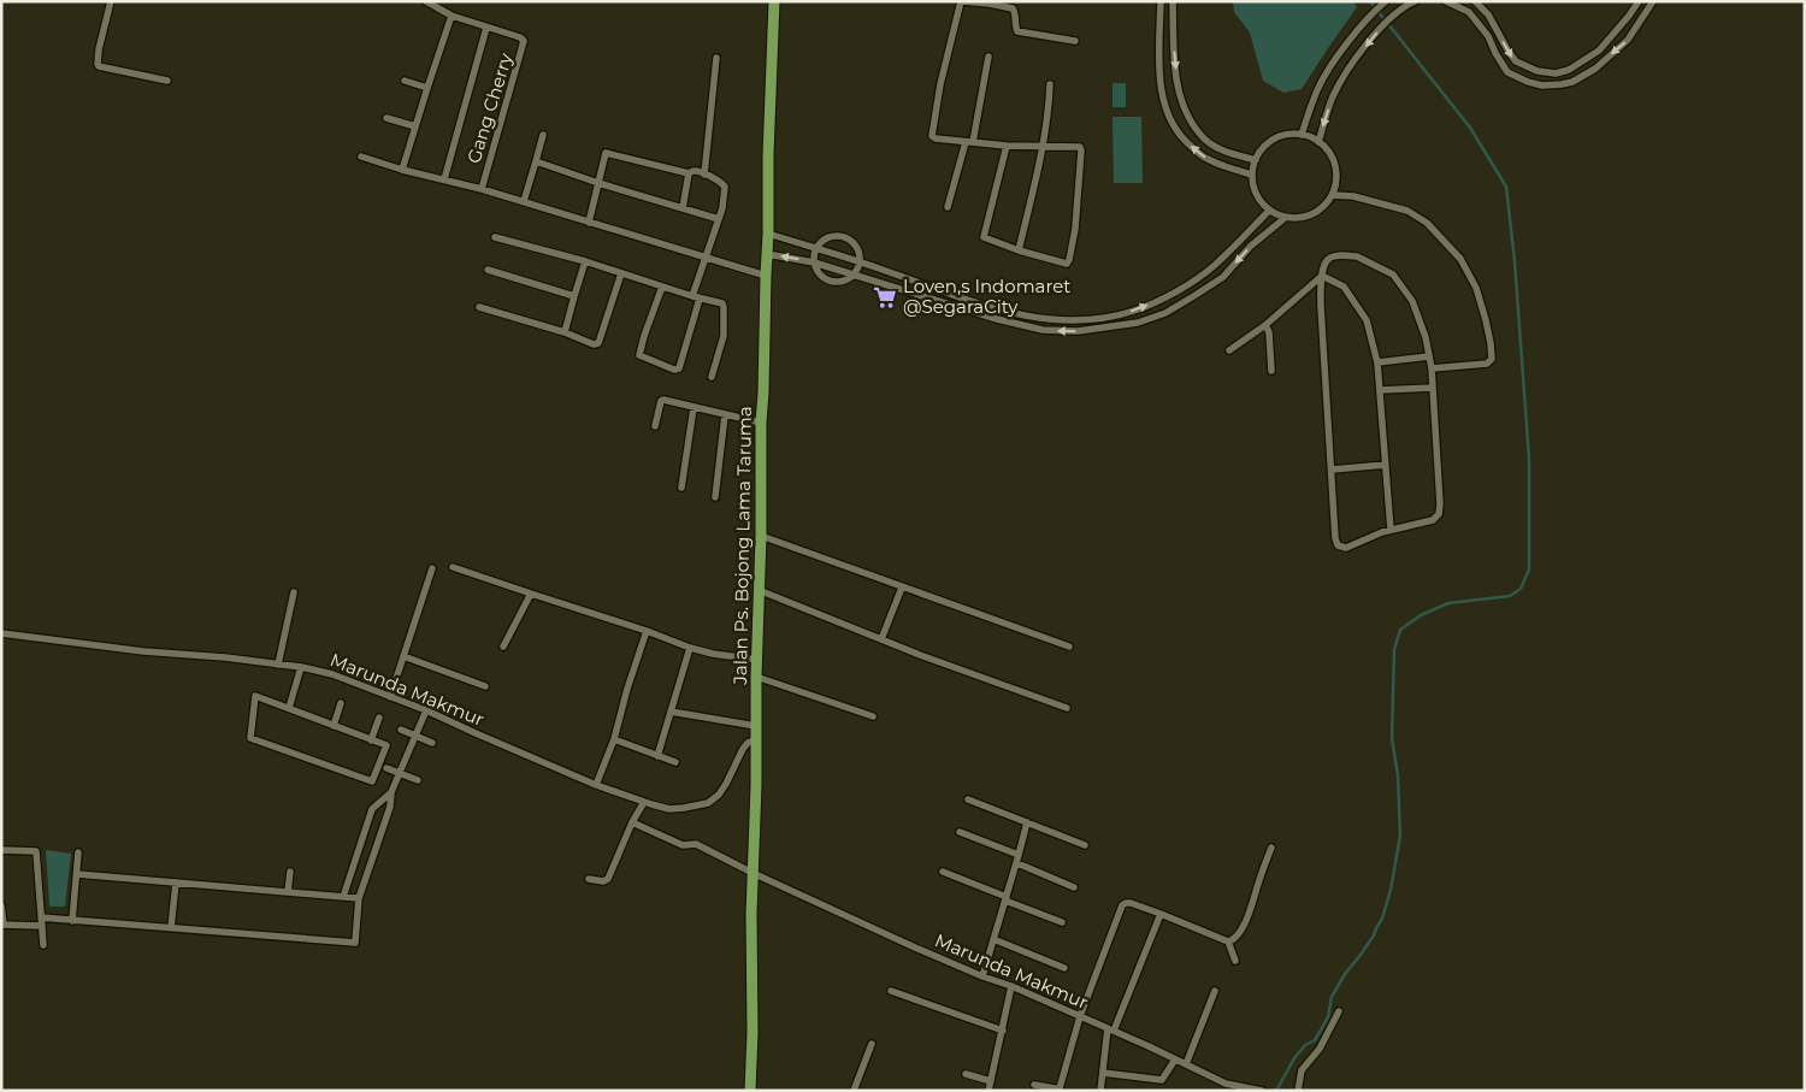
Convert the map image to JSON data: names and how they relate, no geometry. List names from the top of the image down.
{
  "streets": {
    "main road": ["Jalan Ps. Bojong Lama Taruma"],
    "street": ["Gang Cherry", "Marunda Makmur"]
  },
  "crossings": [
    ["Jalan Ps. Bojong Lama Taruma", "Marunda Makmur"]
  ],
  "places": {
    "supermarket": ["Loven,s Indomaret @SegaraCity"]
  }
}
